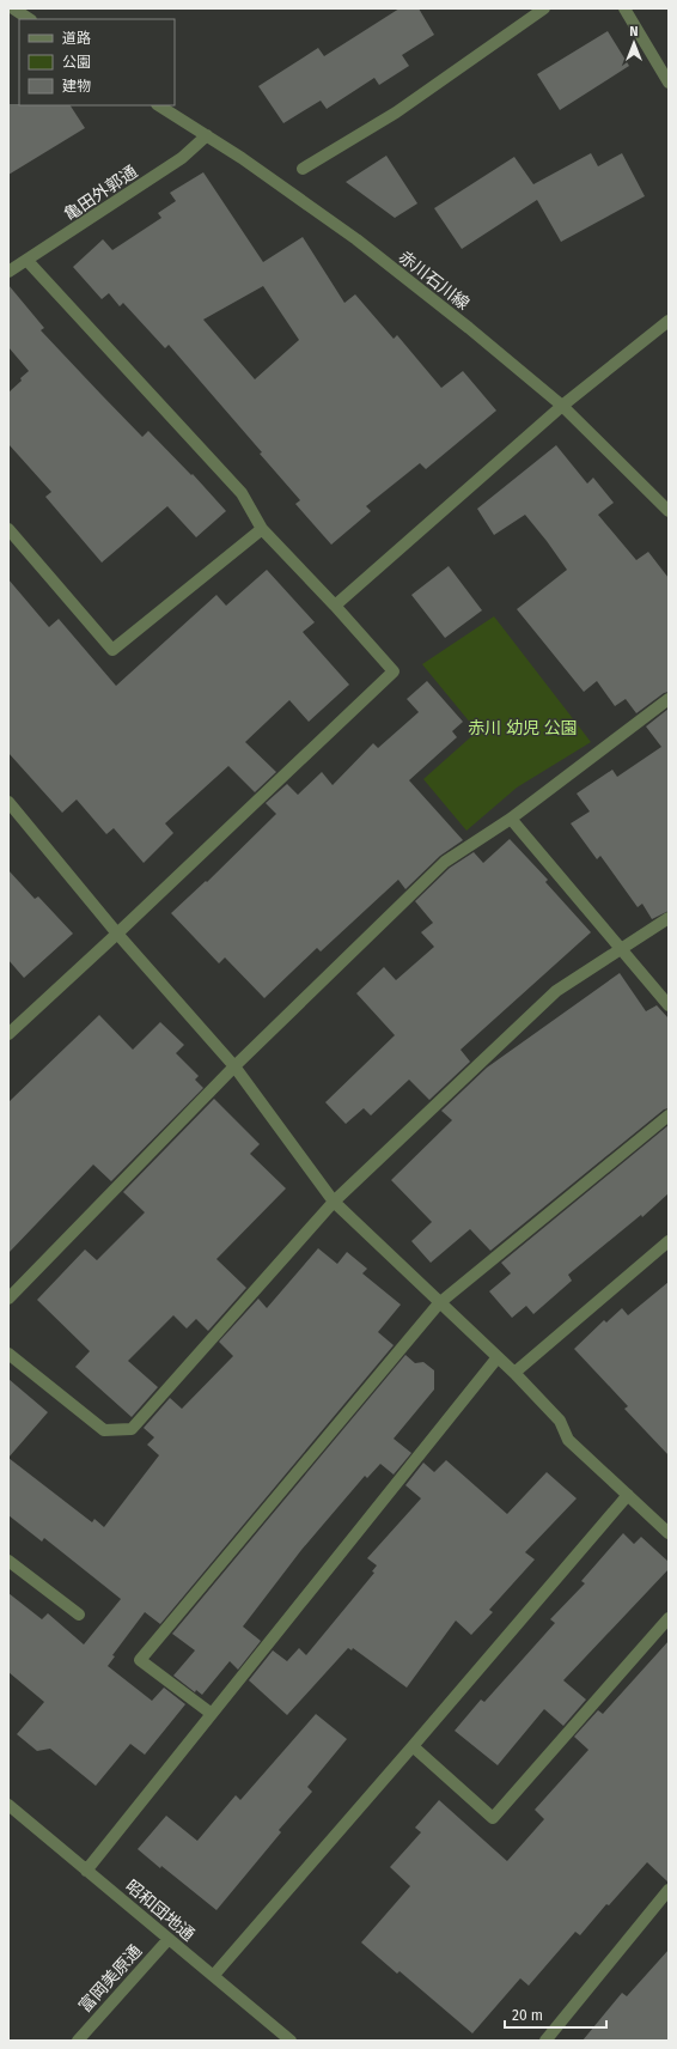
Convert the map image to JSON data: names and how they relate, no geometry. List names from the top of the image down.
{
  "streets": {
    "street": [
      "亀田外郭通",
      "赤川石川線",
      "昭和団地通",
      "富岡美原通"
    ]
  },
  "crossings": [
    ["亀田外郭通", "赤川石川線"],
    ["昭和団地通", "富岡美原通"]
  ],
  "parks": ["赤川 幼児 公園"],
  "legend": ["道路", "公園", "建物"],
  "scale_bar": "20 m",
  "north": "top"
}
